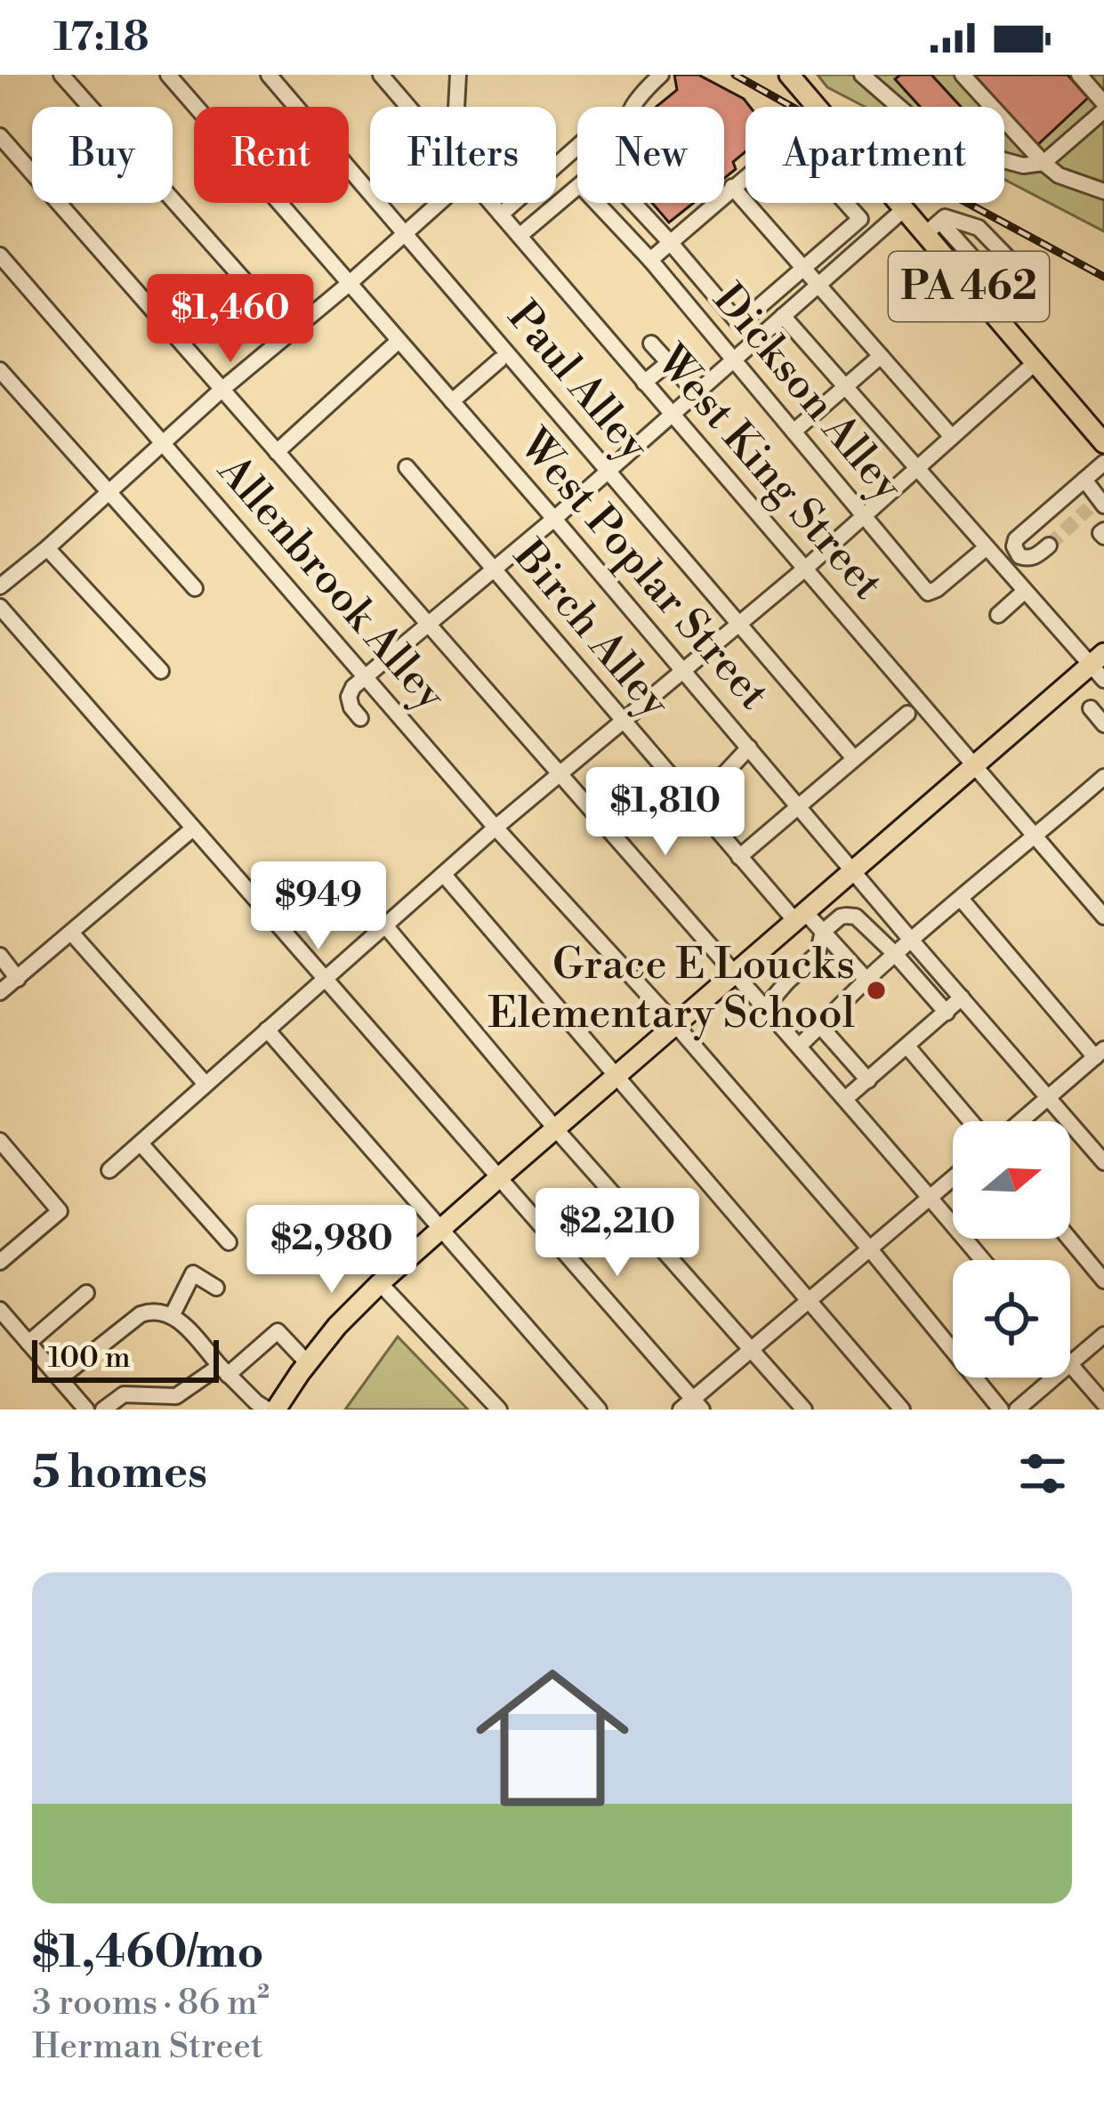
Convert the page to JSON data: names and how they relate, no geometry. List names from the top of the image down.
{
  "streets": {
    "main road": ["PA 462"],
    "street": [
      "Paul Alley",
      "Dickson Alley",
      "West King Street",
      "West Poplar Street",
      "Allenbrook Alley",
      "Birch Alley"
    ]
  },
  "places": ["Grace E Loucks Elementary School"],
  "scale_bar": "100 m",
  "north": "right",
  "page": {
    "status": "17:18",
    "chip": [
      "Buy",
      "Rent",
      "Filters",
      "New",
      "Apartment"
    ],
    "price": [
      "$1,460",
      "$1,810",
      "$949",
      "$2,210",
      "$2,980"
    ],
    "scale": "100 m",
    "heading": "5 homes",
    "list": [
      {
        "name": "$1,460/mo",
        "note": "3 rooms · 86 m² · Herman Street"
      }
    ]
  }
}
